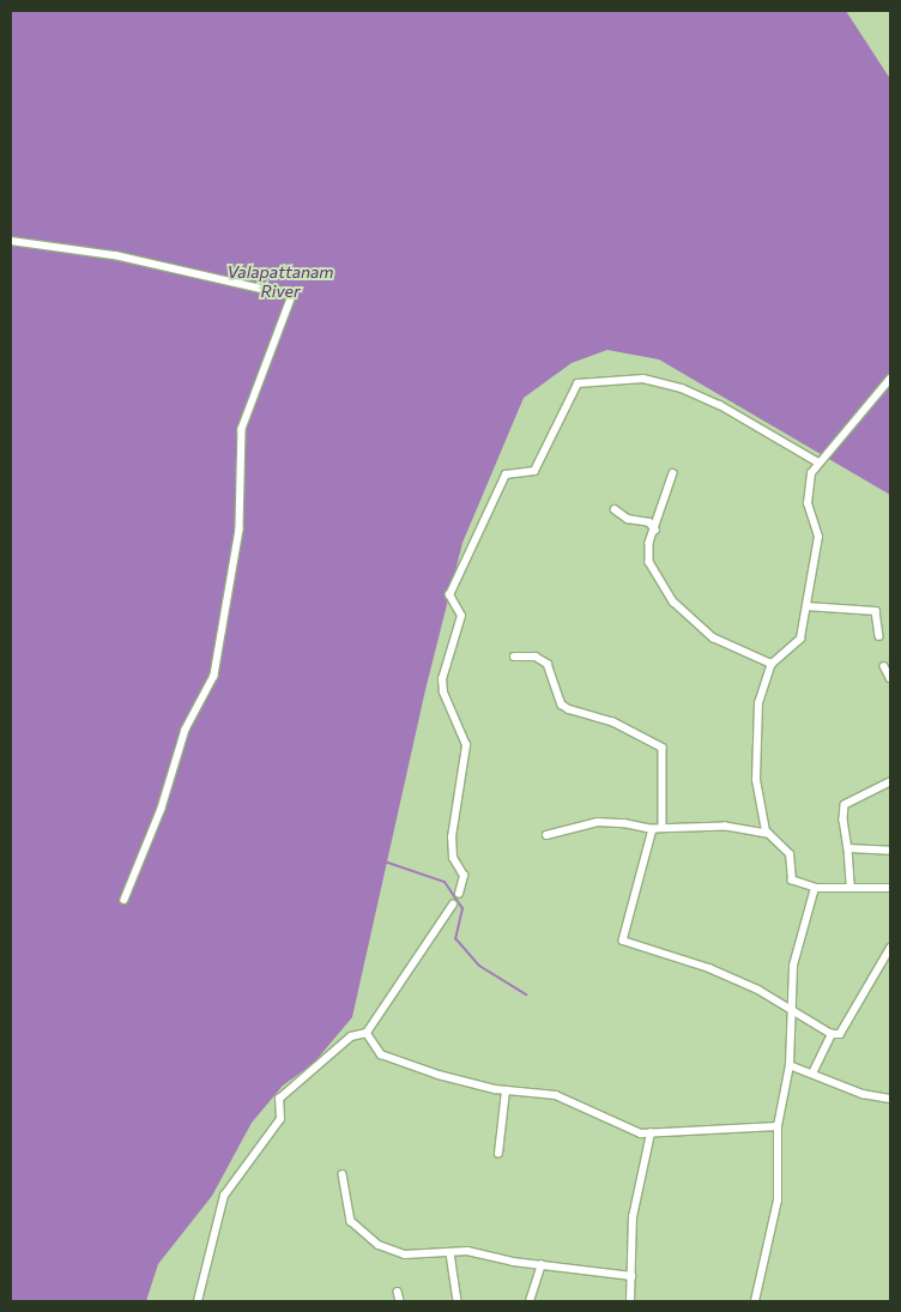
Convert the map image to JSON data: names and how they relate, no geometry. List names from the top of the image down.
{
  "water": ["Valapattanam River"]
}
